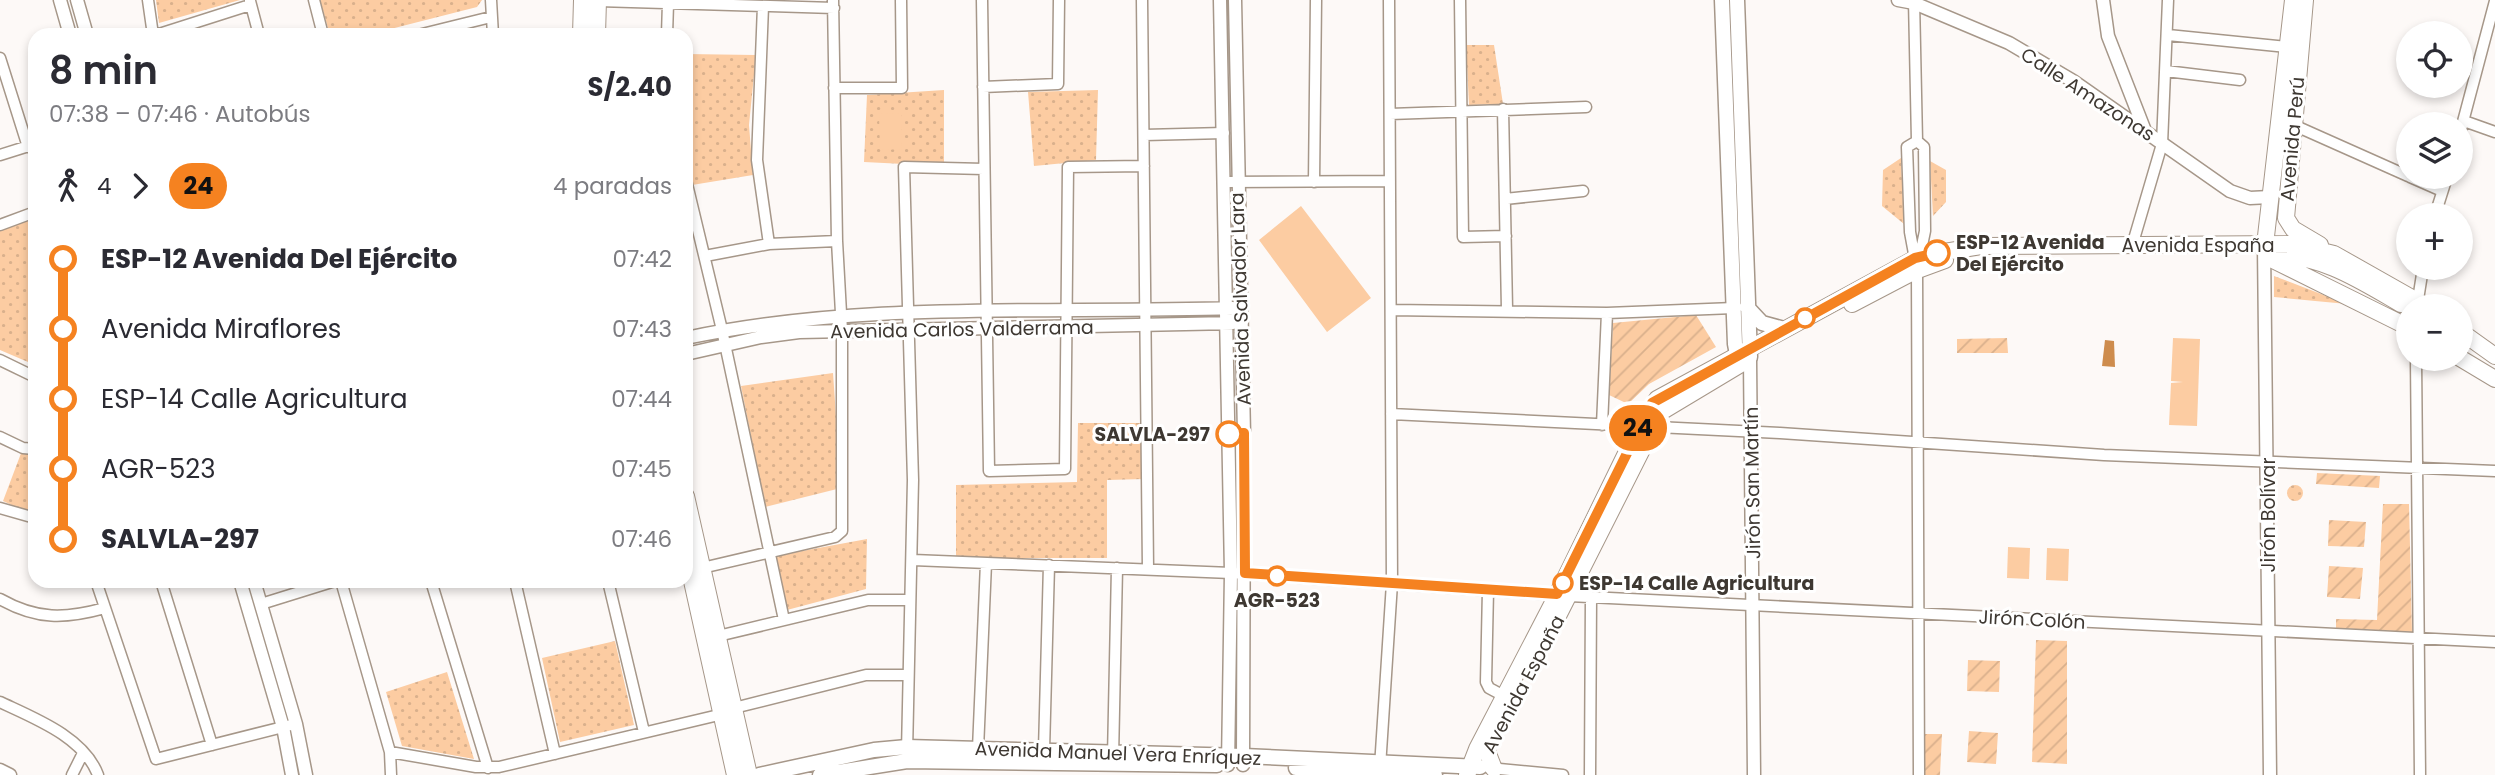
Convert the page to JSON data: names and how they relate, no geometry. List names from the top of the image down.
{
  "streets": {
    "main road": ["Avenida Perú", "Avenida España", "Avenida Manuel Vera Enríquez"],
    "street": [
      "Calle Amazonas",
      "Avenida Salvador Lara",
      "Avenida Carlos Valderrama",
      "Jirón San Martín",
      "Jirón Bolívar",
      "Jirón Colón"
    ]
  },
  "crossings": [
    ["Calle Amazonas", "Avenida Perú"],
    ["Avenida Perú", "Avenida España"],
    ["Avenida Perú", "Jirón Bolívar"],
    ["Avenida España", "Jirón San Martín"],
    ["Avenida España", "Jirón Bolívar"],
    ["Avenida España", "Jirón Colón"],
    ["Avenida España", "Avenida Manuel Vera Enríquez"],
    ["Avenida Salvador Lara", "Avenida Carlos Valderrama"],
    ["Avenida Salvador Lara", "Jirón Colón"],
    ["Avenida Salvador Lara", "Avenida Manuel Vera Enríquez"],
    ["Jirón San Martín", "Jirón Colón"],
    ["Jirón Bolívar", "Jirón Colón"]
  ],
  "places": [
    "ESP-12 Avenida Del Ejército",
    "SALVLA-297",
    "AGR-523",
    "ESP-14 Calle Agricultura"
  ],
  "lines": ["bus line 24"],
  "page": {
    "on_map": "24",
    "map_buttons": ["+", "−"],
    "heading": ["8 min", "07:38 – 07:46 · Autobús", "S/2.40"],
    "legs": ["4", "24", "4 paradas"],
    "list": [
      {
        "name": "ESP-12 Avenida Del Ejército",
        "value": "07:42"
      },
      {
        "name": "Avenida Miraflores",
        "value": "07:43"
      },
      {
        "name": "ESP-14 Calle Agricultura",
        "value": "07:44"
      },
      {
        "name": "AGR-523",
        "value": "07:45"
      },
      {
        "name": "SALVLA-297",
        "value": "07:46"
      }
    ]
  }
}
